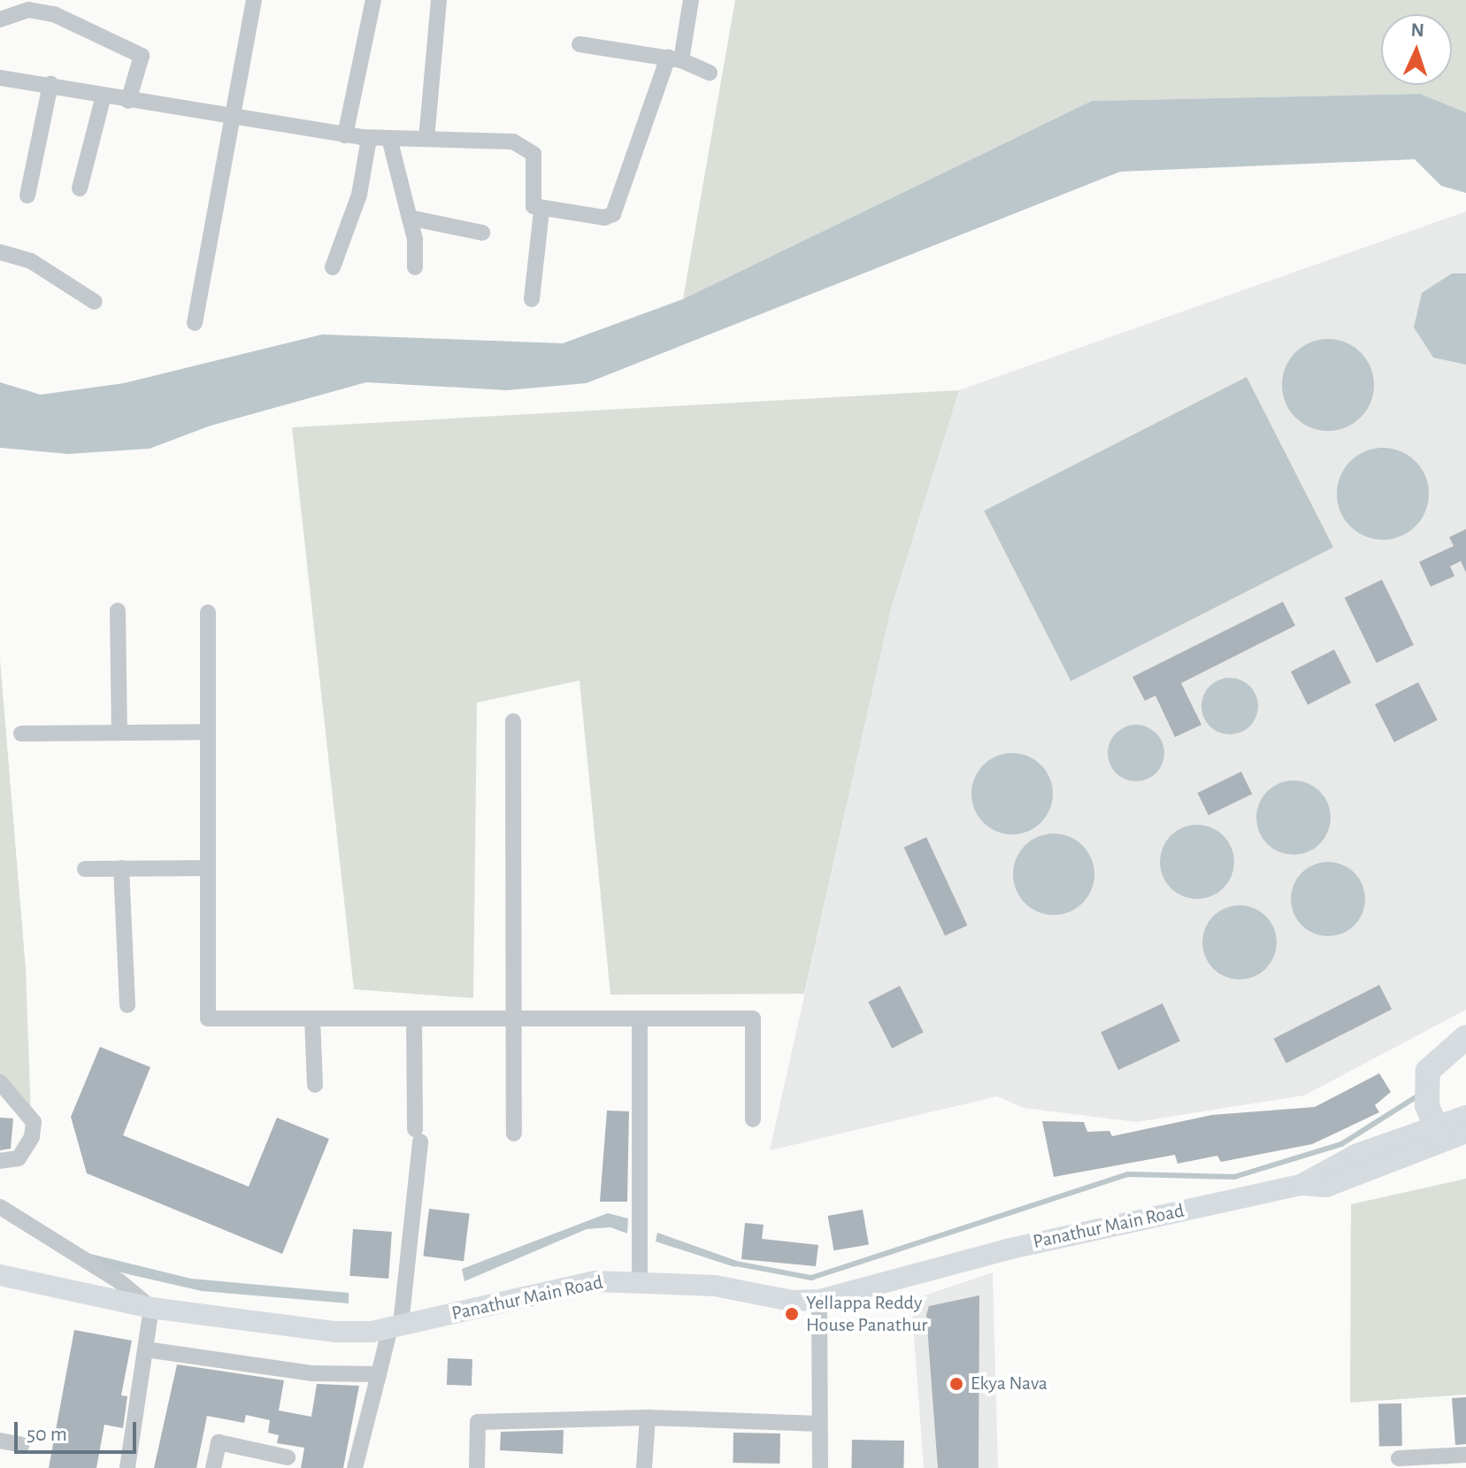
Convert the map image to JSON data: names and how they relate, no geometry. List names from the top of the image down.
{
  "streets": {
    "street": ["Panathur Main Road"]
  },
  "places": ["Yellappa Reddy House Panathur", "Ekya Nava"],
  "scale_bar": "50 m",
  "north": "top"
}
